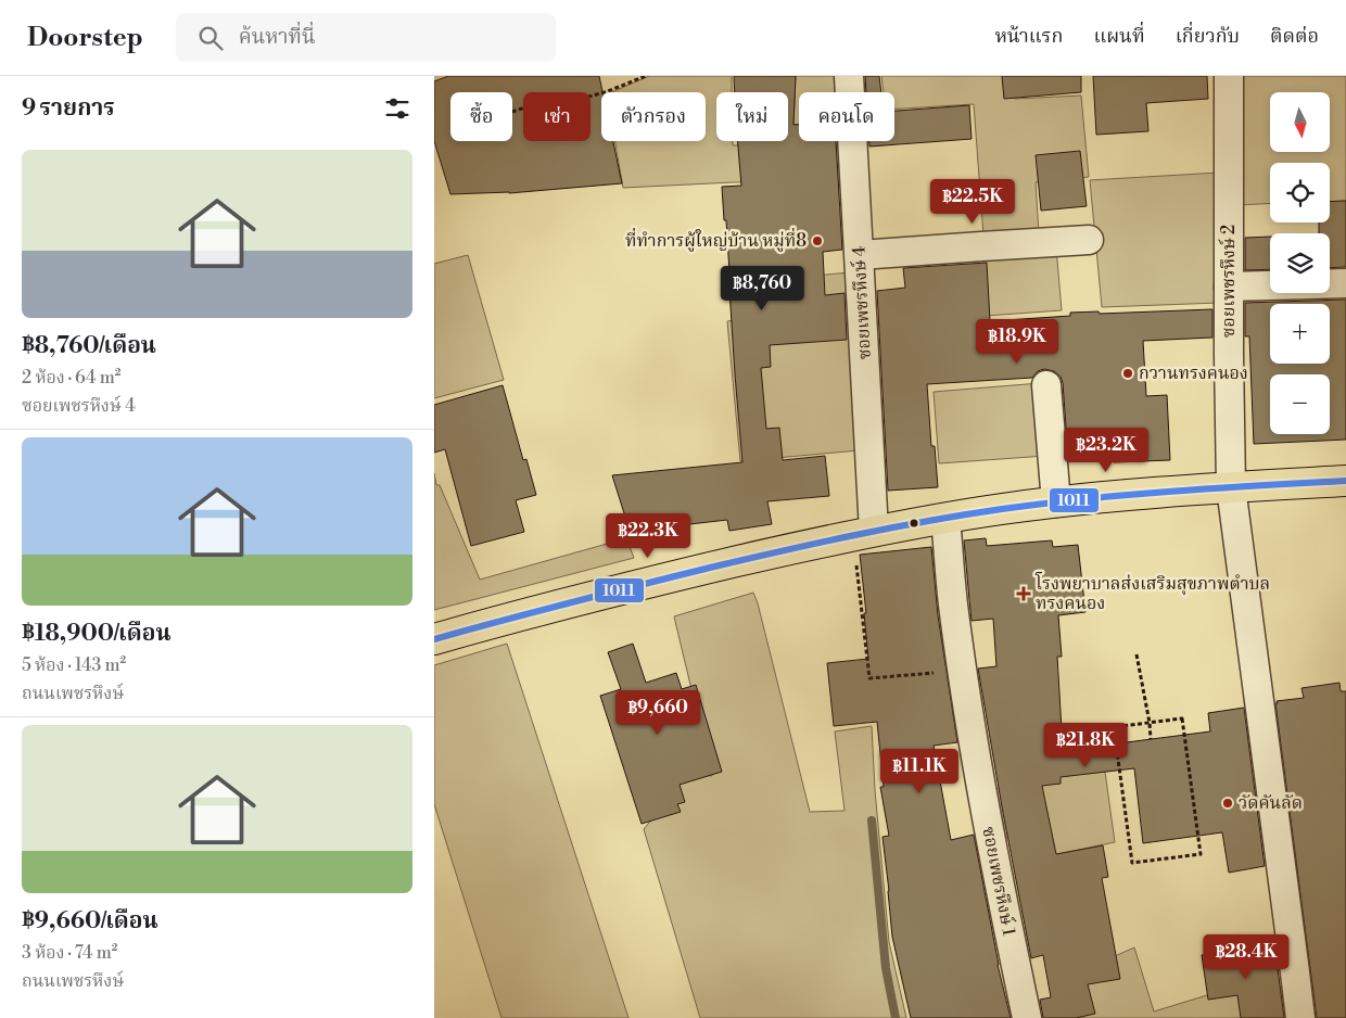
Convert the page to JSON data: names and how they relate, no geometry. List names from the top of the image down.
{
  "streets": {
    "street": ["ซอยเพชรหึงษ์ 2", "ซอยเพชรหึงษ์ 4", "ซอยเพชรหึงษ์ 1"]
  },
  "places": {
    "other": ["ที่ทำการผู้ใหญ่บ้าน หมู่ที่8", "กวานทรงคนอง", "วัดคันลัด"],
    "health": ["โรงพยาบาลส่งเสริมสุขภาพตำบล ทรงคนอง"]
  },
  "lines": ["transit line 1011"],
  "north": "bottom",
  "page": {
    "header": "Doorstep",
    "search": "ค้นหาที่นี่",
    "nav": [
      "หน้าแรก",
      "แผนที่",
      "เกี่ยวกับ",
      "ติดต่อ"
    ],
    "heading": "9 รายการ",
    "map_buttons": ["+", "−"],
    "chip": [
      "ซื้อ",
      "เช่า",
      "ตัวกรอง",
      "ใหม่",
      "คอนโด"
    ],
    "list": [
      {
        "name": "฿8,760/เดือน",
        "note": "2 ห้อง · 64 m² · ซอยเพชรหึงษ์ 4"
      },
      {
        "name": "฿18,900/เดือน",
        "note": "5 ห้อง · 143 m² · ถนนเพชรหึงษ์"
      },
      {
        "name": "฿9,660/เดือน",
        "note": "3 ห้อง · 74 m² · ถนนเพชรหึงษ์"
      }
    ],
    "price": [
      "฿22.5K",
      "฿8,760",
      "฿18.9K",
      "฿23.2K",
      "฿22.3K",
      "฿9,660",
      "฿21.8K",
      "฿11.1K",
      "฿28.4K"
    ]
  }
}
